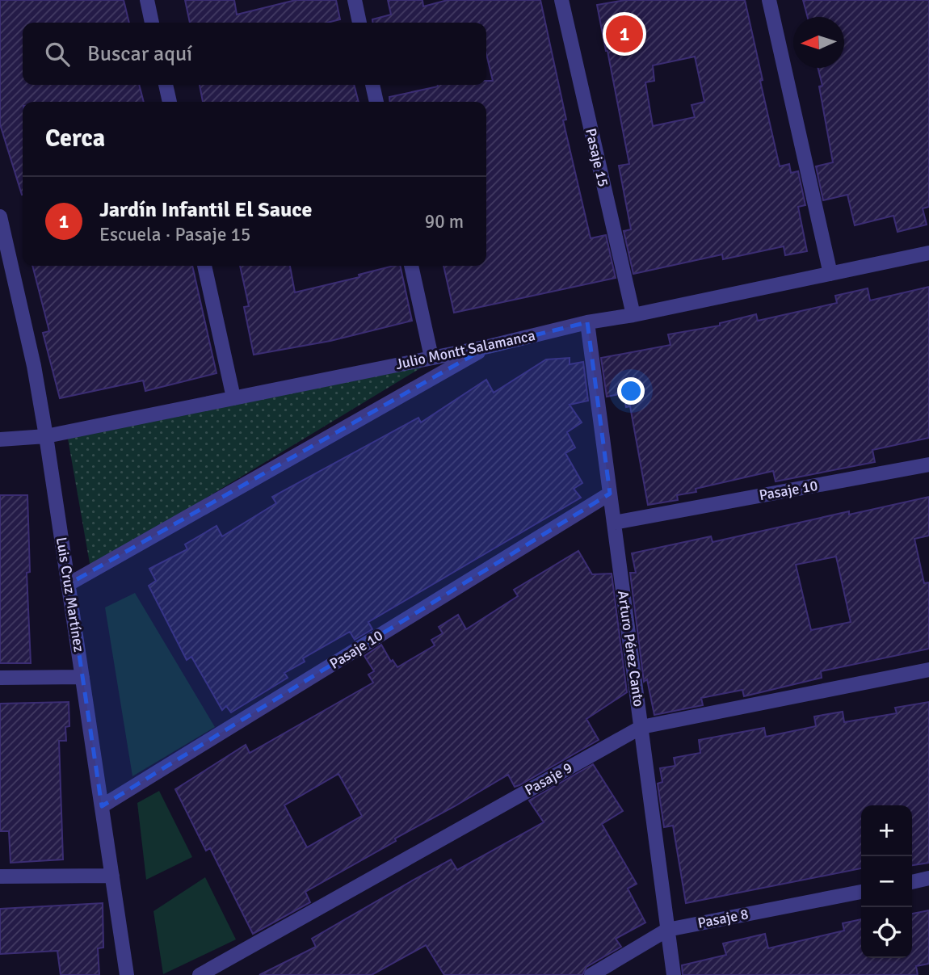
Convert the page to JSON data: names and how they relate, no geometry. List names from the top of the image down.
{
  "streets": {
    "street": [
      "Pasaje 15",
      "Julio Montt Salamanca",
      "Pasaje 10",
      "Luis Cruz Martínez",
      "Arturo Pérez Canto",
      "Pasaje 9",
      "Pasaje 8"
    ]
  },
  "crossings": [
    ["Pasaje 15", "Julio Montt Salamanca"],
    ["Julio Montt Salamanca", "Luis Cruz Martínez"],
    ["Julio Montt Salamanca", "Arturo Pérez Canto"],
    ["Pasaje 10", "Luis Cruz Martínez"],
    ["Pasaje 10", "Arturo Pérez Canto"],
    ["Arturo Pérez Canto", "Pasaje 9"],
    ["Arturo Pérez Canto", "Pasaje 8"]
  ],
  "north": "left",
  "page": {
    "pins": "1",
    "search": "Buscar aquí",
    "heading": "Cerca",
    "list": [
      {
        "mark": "1",
        "name": "Jardín Infantil El Sauce",
        "note": "Escuela · Pasaje 15",
        "value": "90 m"
      }
    ],
    "map_buttons": ["+", "−"]
  }
}
